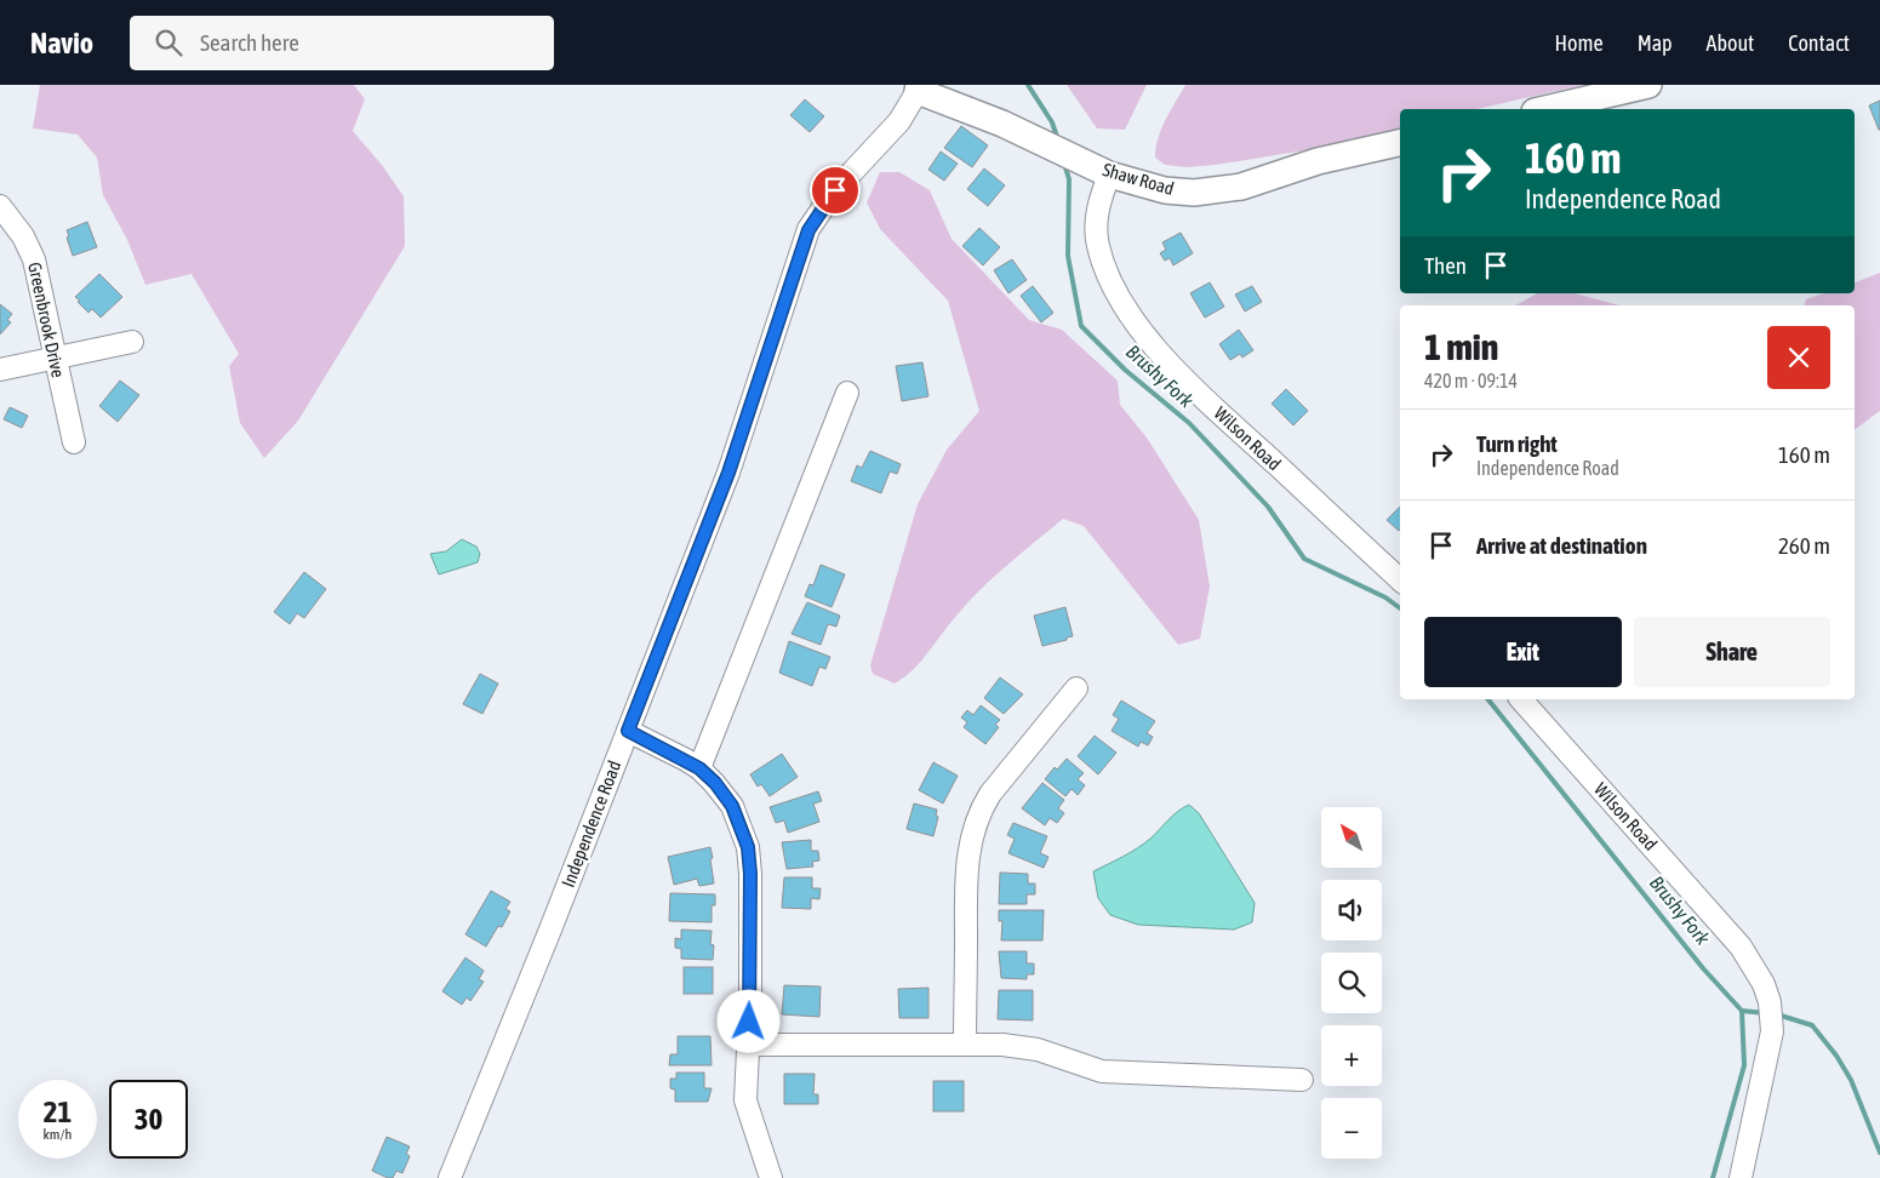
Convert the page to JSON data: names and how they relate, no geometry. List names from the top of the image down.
{
  "streets": {
    "main road": ["Shaw Road"],
    "street": ["Greenbrook Drive", "Wilson Road", "Independence Road"]
  },
  "crossings": [
    ["Shaw Road", "Wilson Road"],
    ["Shaw Road", "Independence Road"]
  ],
  "water": ["Brushy Fork"],
  "north": "top left",
  "page": {
    "header": "Navio",
    "search": "Search here",
    "nav": [
      "Home",
      "Map",
      "About",
      "Contact"
    ],
    "turn": ["160 m", "Independence Road"],
    "then": "Then",
    "heading": ["1 min", "420 m · 09:14"],
    "list": [
      {
        "name": "Turn right",
        "note": "Independence Road",
        "value": "160 m"
      },
      {
        "name": "Arrive at destination",
        "value": "260 m"
      }
    ],
    "buttons": ["Exit", "Share"],
    "map_buttons": ["+", "−"],
    "speed": "21 km/h",
    "limit": "30"
  }
}
